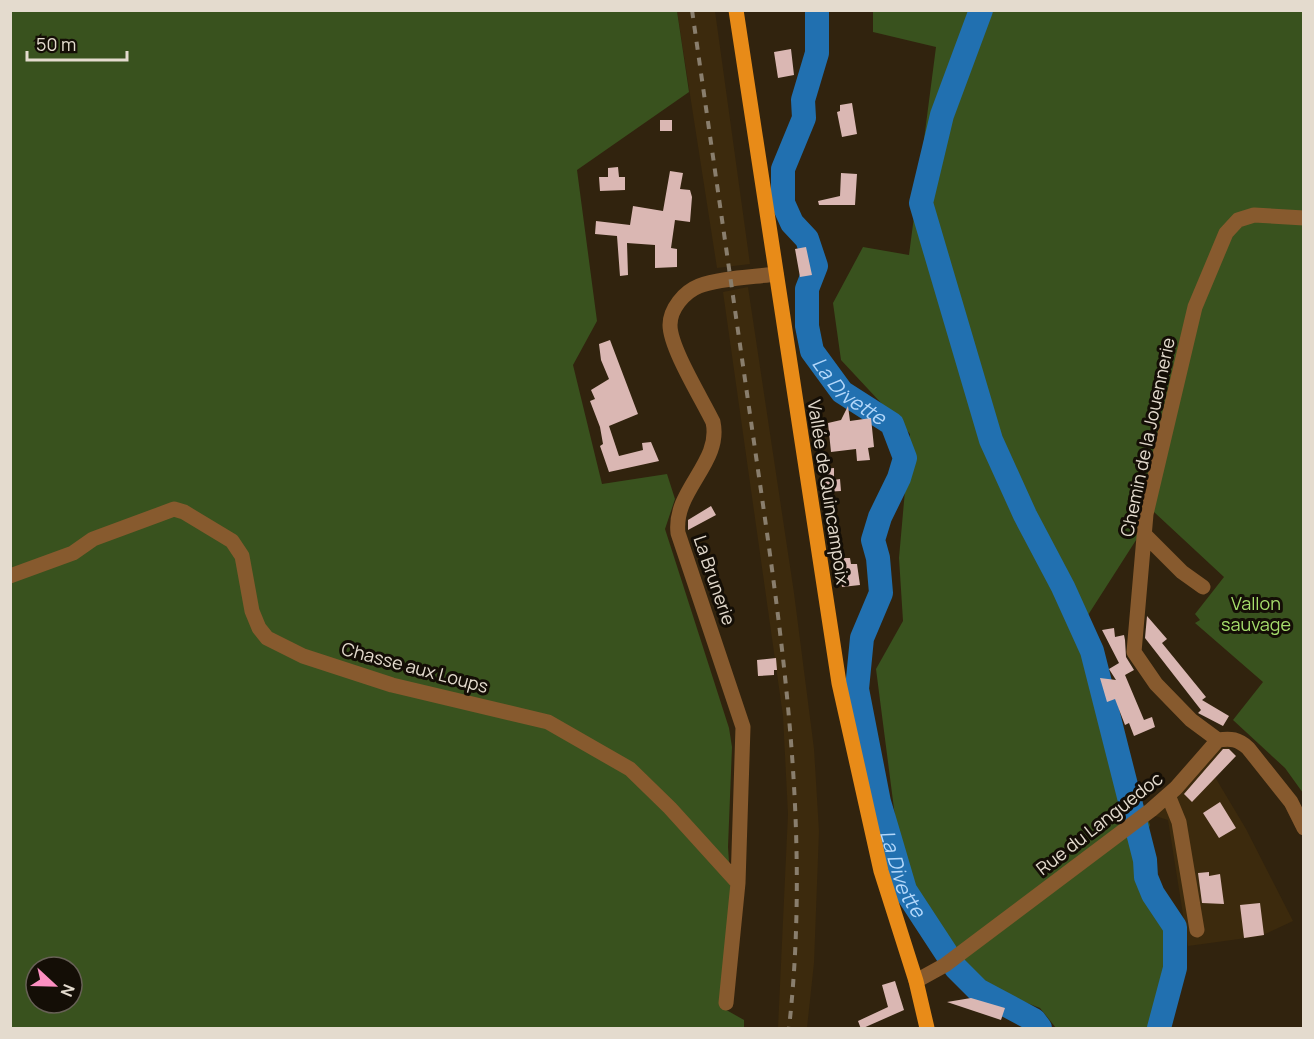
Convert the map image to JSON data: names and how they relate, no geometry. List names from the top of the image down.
{
  "streets": {
    "main road": ["Vallée de Quincampoix"],
    "street": [
      "Chemin de la Jouennerie",
      "La Brunerie",
      "Chasse aux Loups",
      "Rue du Languedoc"
    ]
  },
  "crossings": [
    ["Chemin de la Jouennerie", "Rue du Languedoc"],
    ["Vallée de Quincampoix", "La Brunerie"],
    ["Vallée de Quincampoix", "Rue du Languedoc"],
    ["La Brunerie", "Chasse aux Loups"]
  ],
  "water": ["La Divette"],
  "parks": ["Vallon sauvage"],
  "scale_bar": "50 m",
  "north": "right"
}
